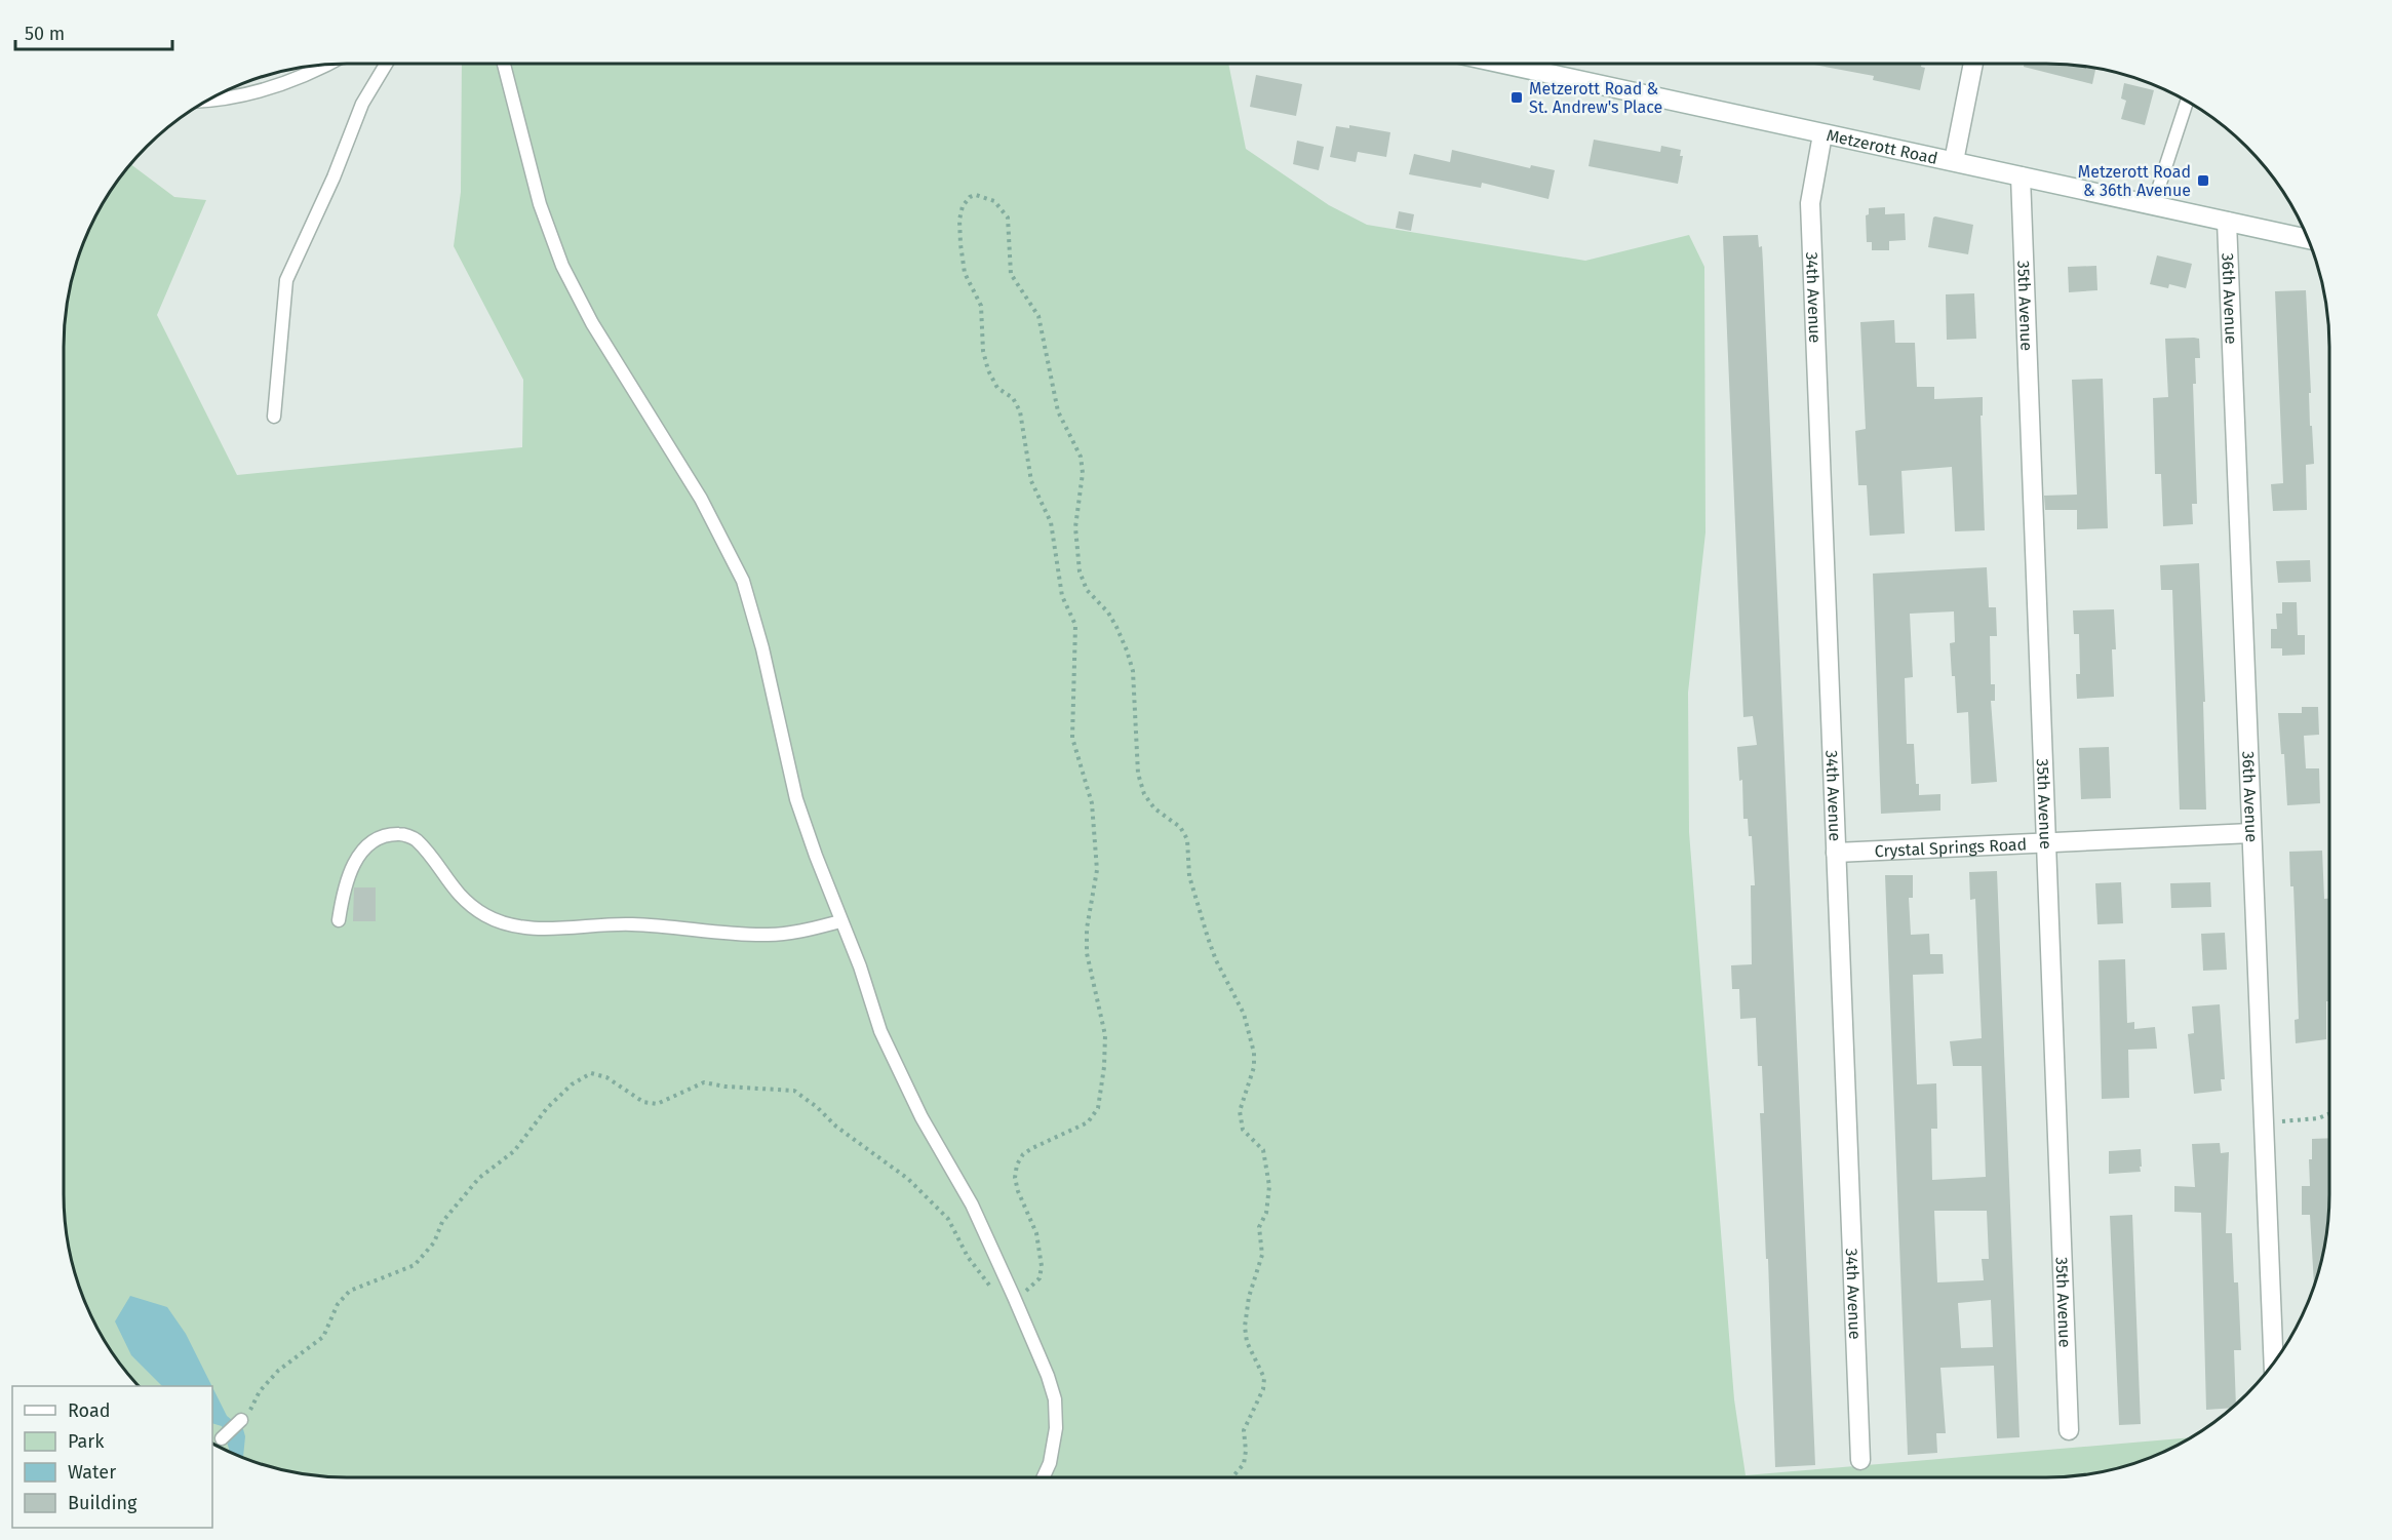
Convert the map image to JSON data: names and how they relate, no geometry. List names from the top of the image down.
{
  "streets": {
    "street": [
      "Metzerott Road",
      "34th Avenue",
      "36th Avenue",
      "35th Avenue",
      "Crystal Springs Road"
    ]
  },
  "crossings": [
    ["Metzerott Road", "34th Avenue"],
    ["Metzerott Road", "36th Avenue"],
    ["Metzerott Road", "35th Avenue"],
    ["34th Avenue", "Crystal Springs Road"],
    ["36th Avenue", "Crystal Springs Road"],
    ["35th Avenue", "Crystal Springs Road"]
  ],
  "places": {
    "transit": ["Metzerott Road & St. Andrew's Place", "Metzerott Road & 36th Avenue"]
  },
  "legend": [
    "Road",
    "Park",
    "Water",
    "Building"
  ],
  "scale_bar": "50 m"
}
